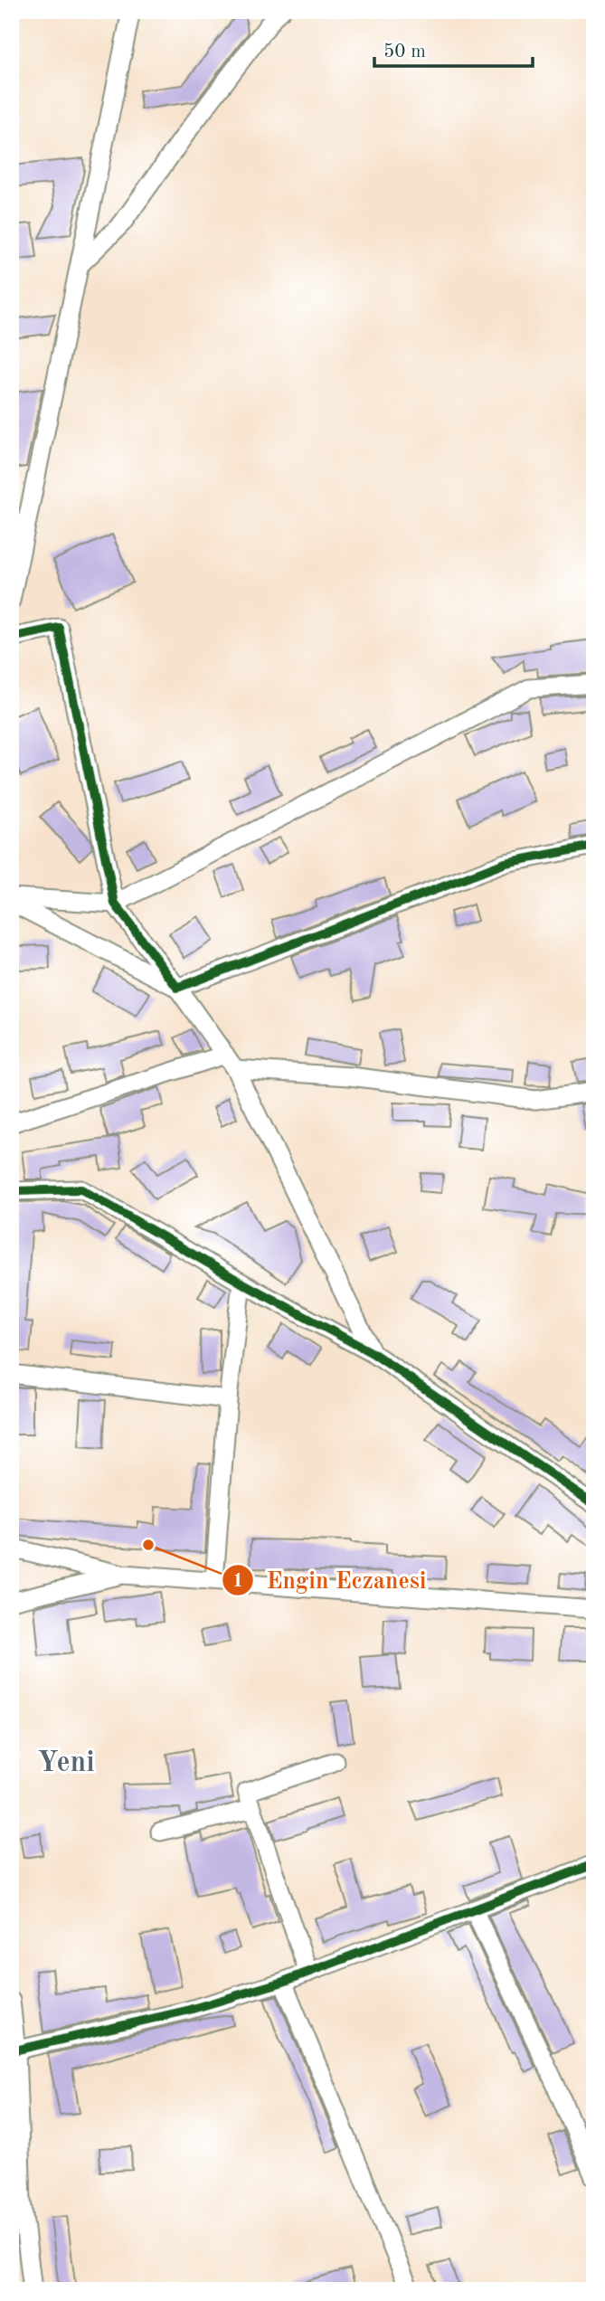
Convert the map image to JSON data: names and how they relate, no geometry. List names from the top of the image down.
{
  "districts": ["Yeni"],
  "places": ["Engin Eczanesi"],
  "scale_bar": "50 m"
}
